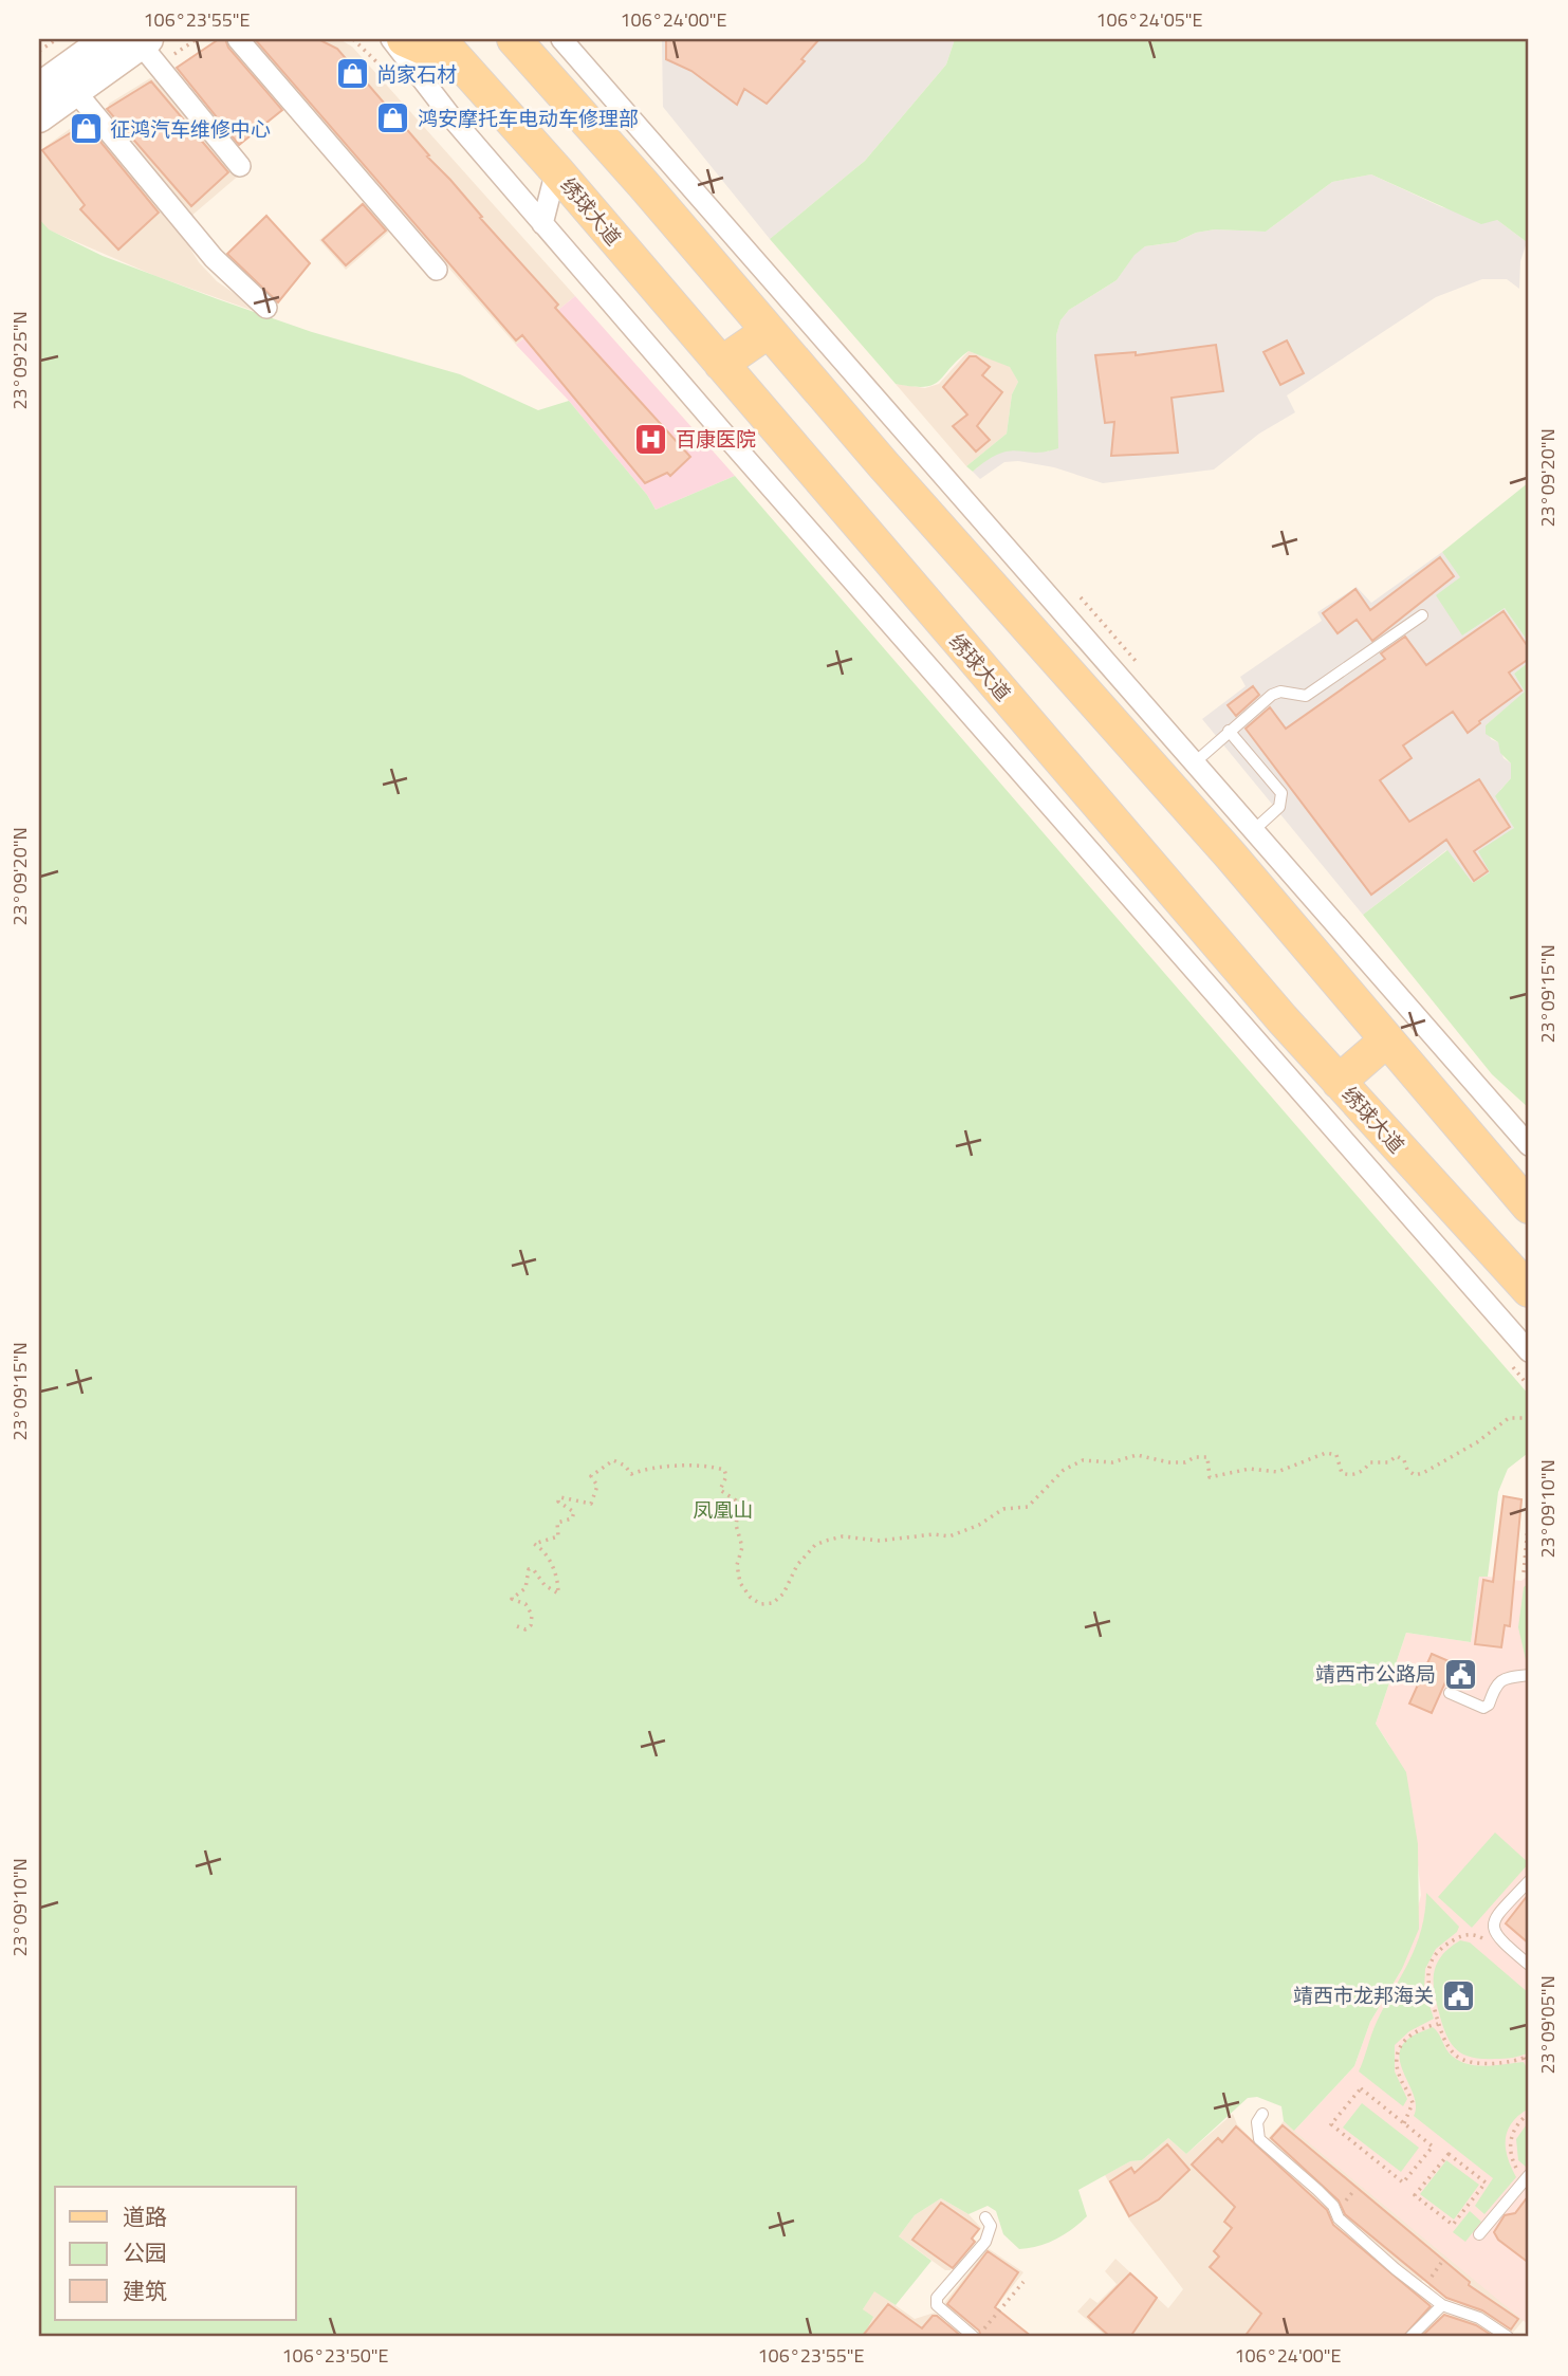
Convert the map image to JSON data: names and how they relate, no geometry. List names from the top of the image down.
{
  "streets": {
    "main road": ["绣球大道"]
  },
  "parks": ["凤凰山"],
  "places": {
    "shop": ["尚家石材", "鸿安摩托车电动车修理部", "征鸿汽车维修中心"],
    "hospital": ["百康医院"],
    "public building": ["靖西市公路局", "靖西市龙邦海关"]
  },
  "legend": ["道路", "公园", "建筑"],
  "coordinates": [
    "106°23'55\"E",
    "106°24'00\"E",
    "106°24'05\"E",
    "23°09'25\"N",
    "23°09'20\"N",
    "23°09'15\"N",
    "23°09'10\"N",
    "23°09'05\"N",
    "106°23'50\"E"
  ]
}
